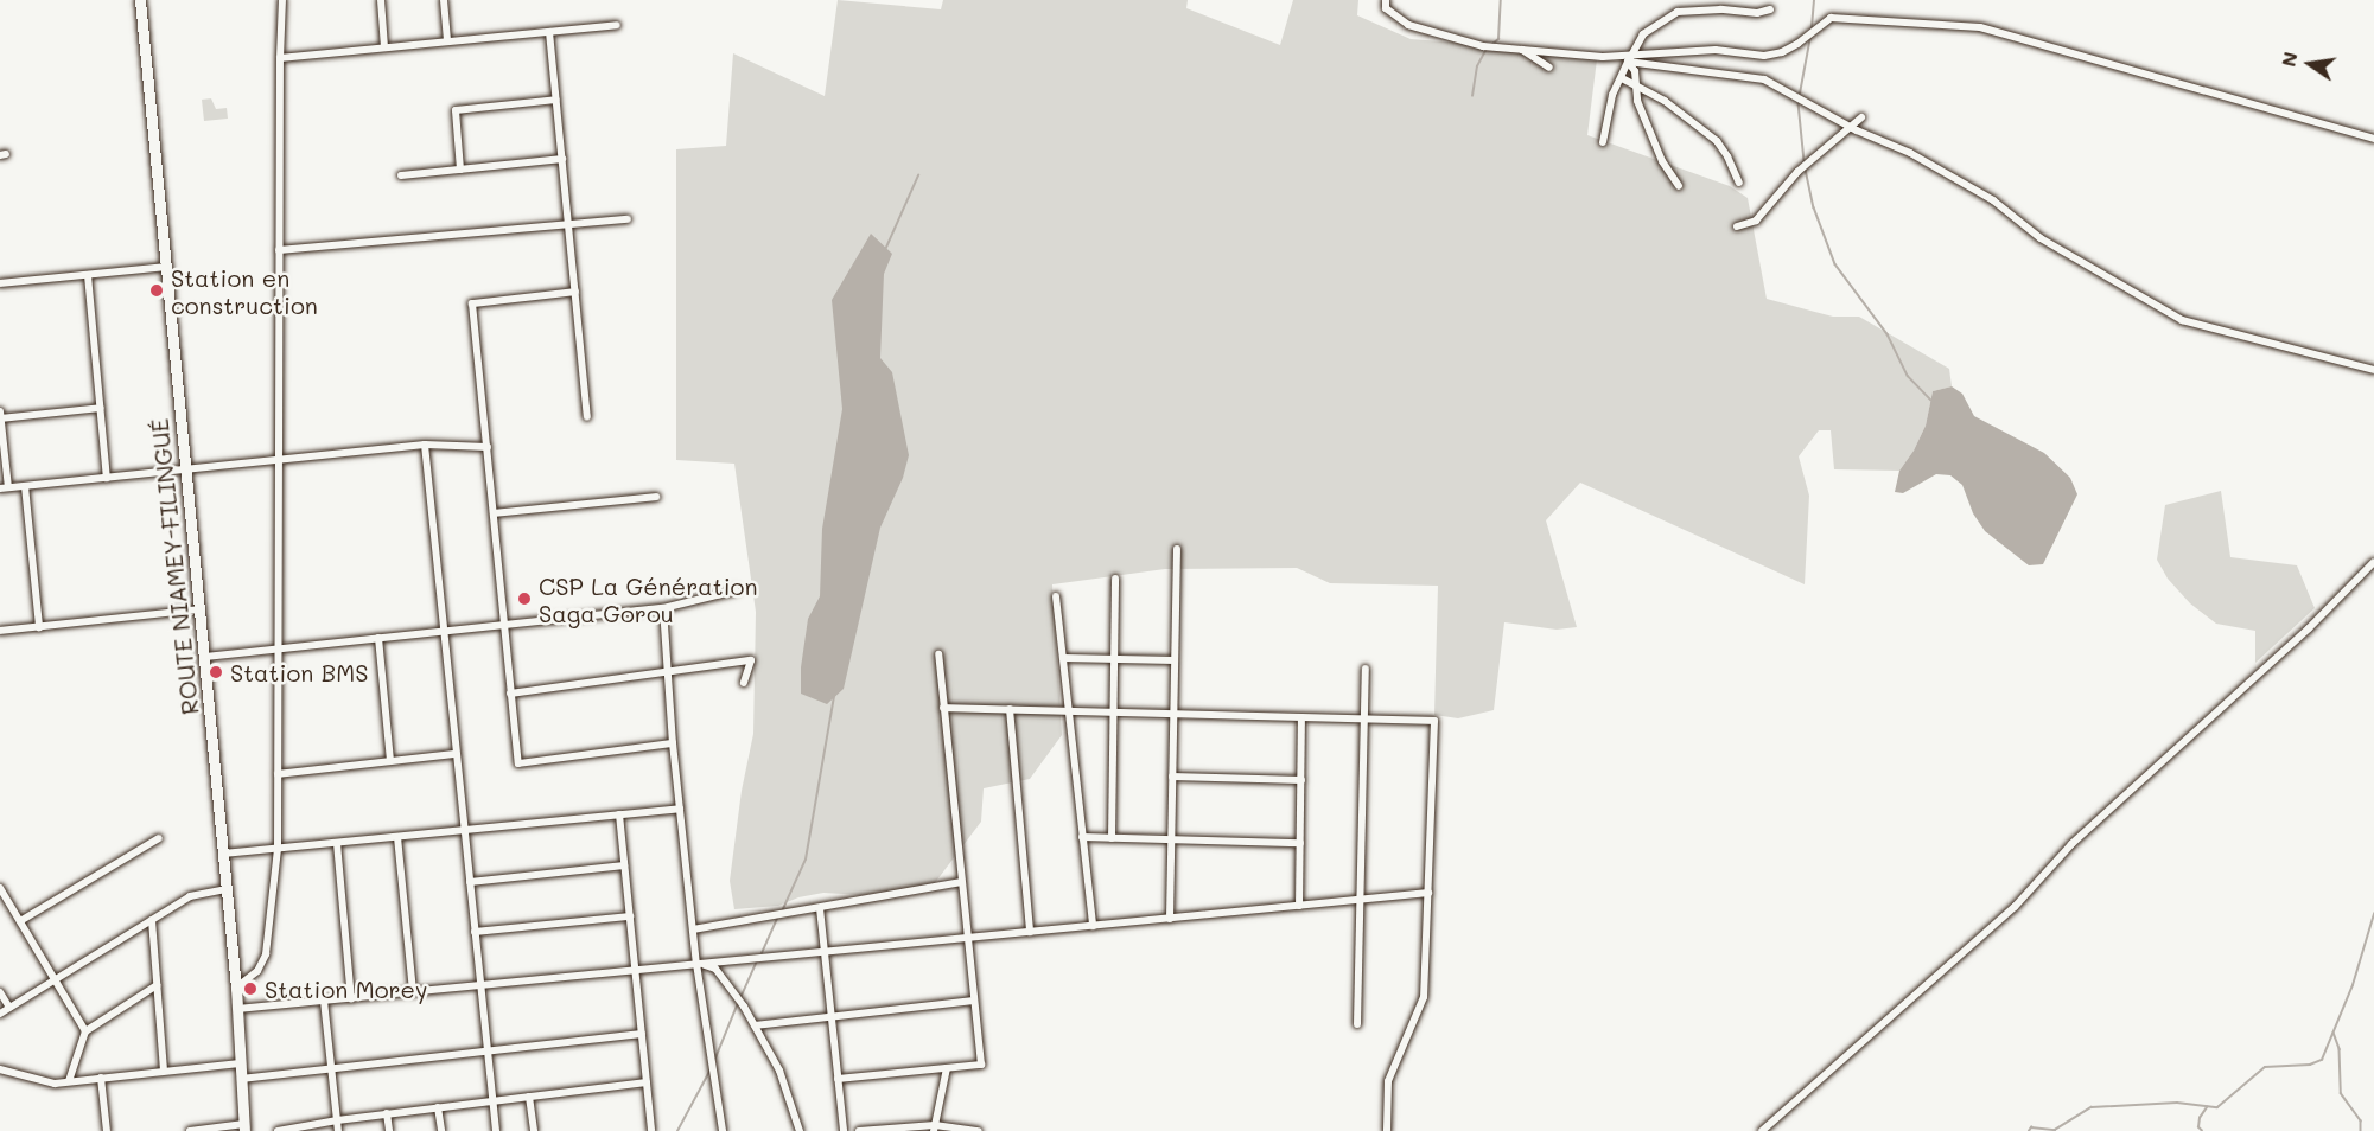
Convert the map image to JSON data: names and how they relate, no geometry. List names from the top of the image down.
{
  "streets": {
    "main road": ["ROUTE NIAMEY-FILINGUÉ"]
  },
  "places": [
    "Station en construction",
    "CSP La Génération Saga Gorou",
    "Station BMS",
    "Station Morey"
  ],
  "north": "left"
}
